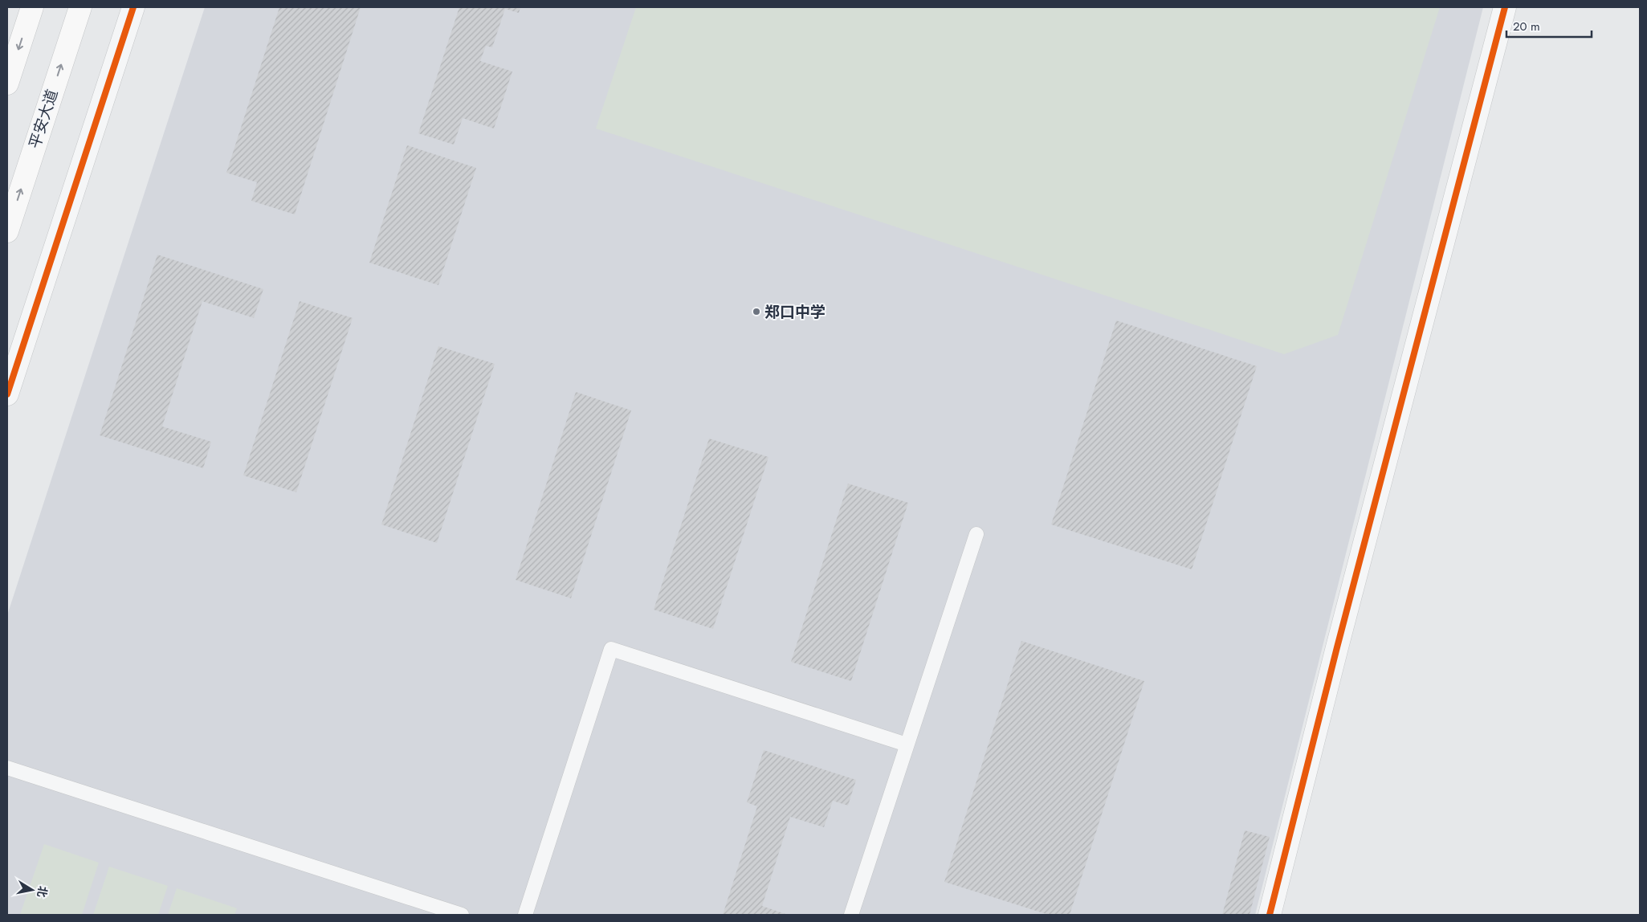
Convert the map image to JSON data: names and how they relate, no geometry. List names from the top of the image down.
{
  "streets": {
    "main road": ["平安大道"]
  },
  "places": ["郑口中学"],
  "scale_bar": "20 m",
  "north": "right"
}
